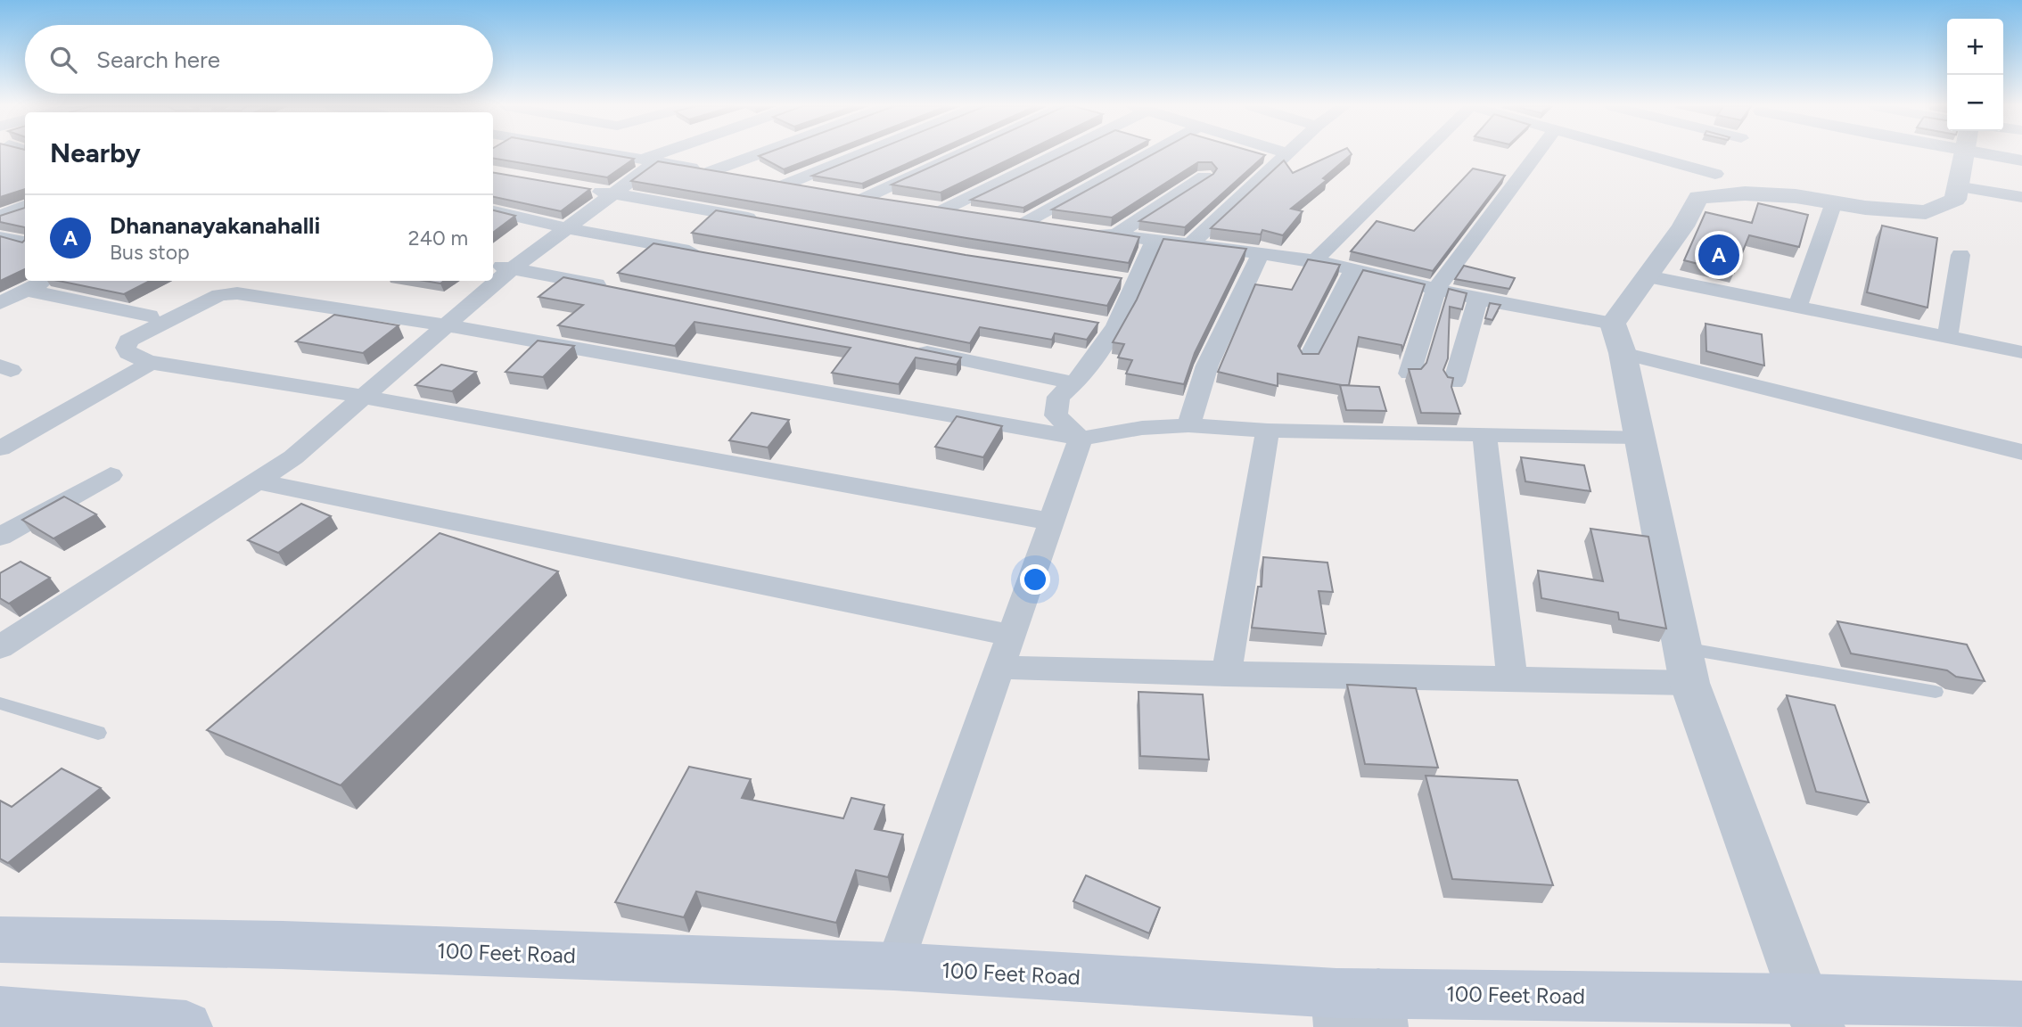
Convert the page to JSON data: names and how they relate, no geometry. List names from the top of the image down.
{
  "streets": {
    "main road": ["100 Feet Road"]
  },
  "page": {
    "map_buttons": ["+", "−"],
    "search": "Search here",
    "heading": "Nearby",
    "list": [
      {
        "mark": "A",
        "name": "Dhananayakanahalli",
        "note": "Bus stop",
        "value": "240 m"
      }
    ],
    "pins": "A"
  }
}
